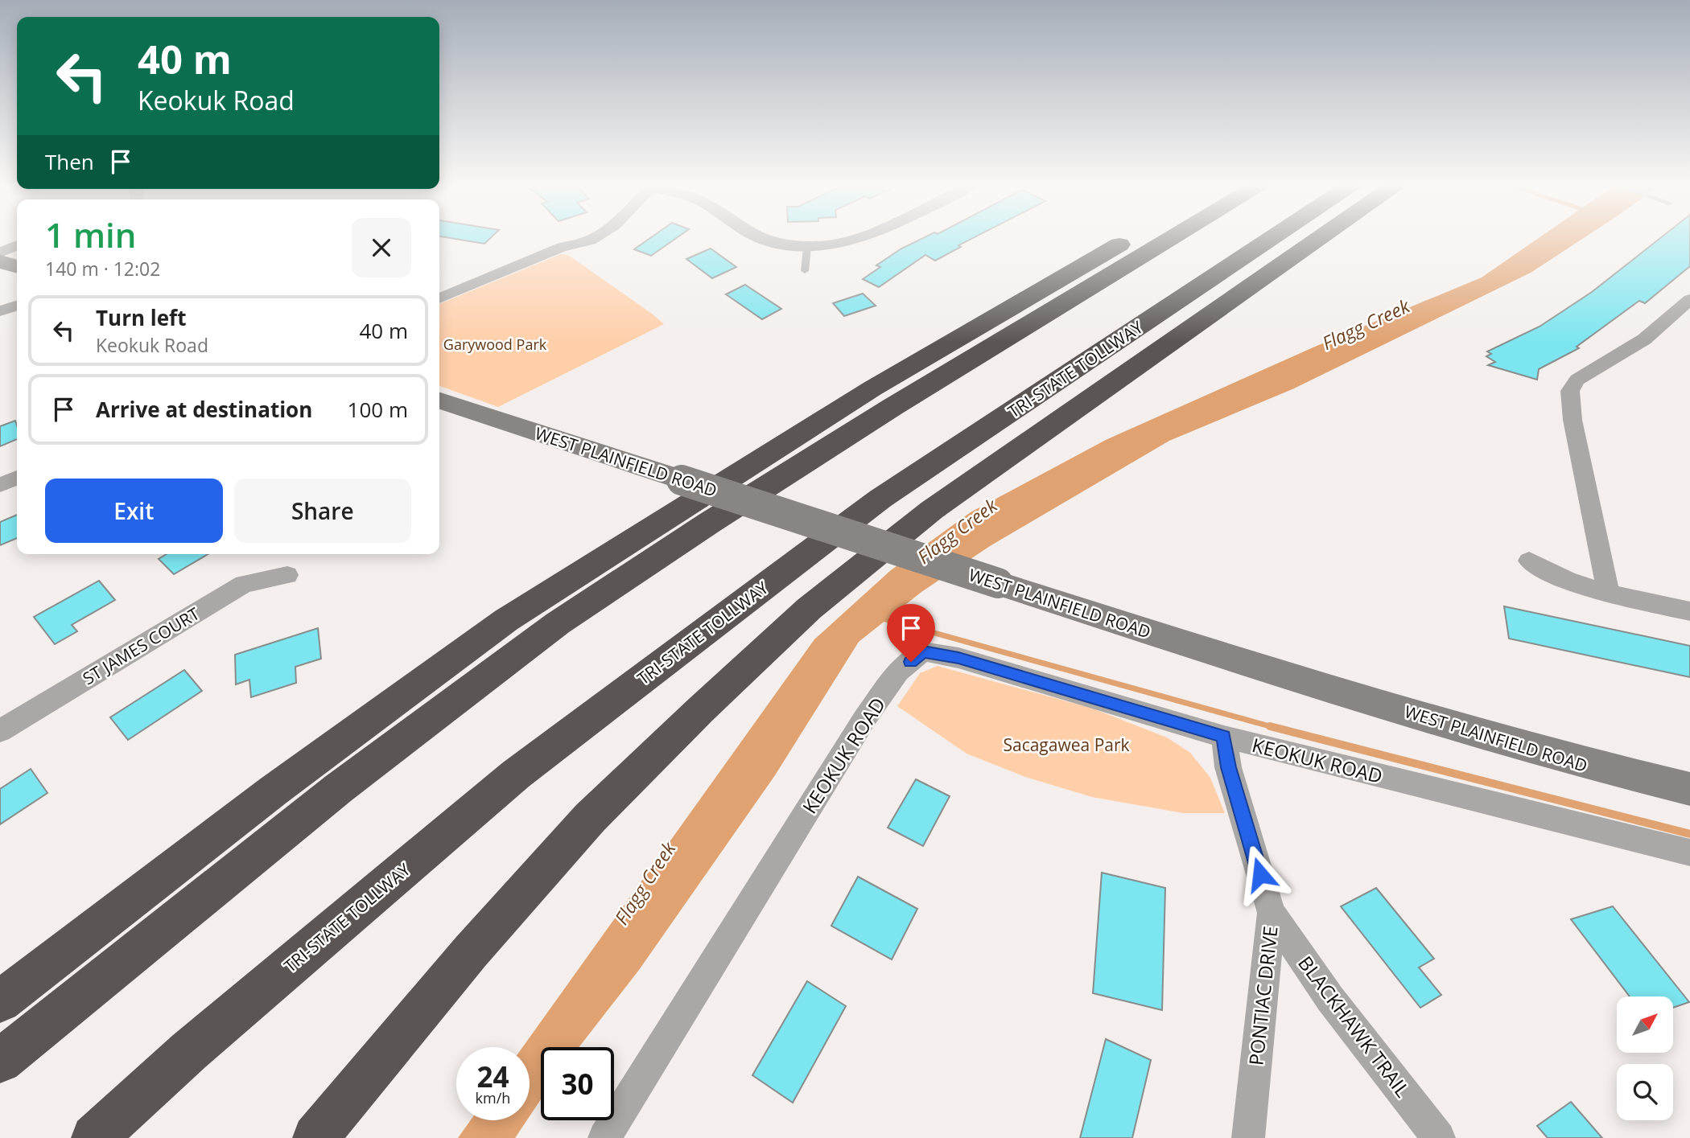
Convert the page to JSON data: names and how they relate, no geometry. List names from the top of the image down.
{
  "streets": {
    "highway": ["TRI-STATE TOLLWAY"],
    "main road": ["WEST PLAINFIELD ROAD"],
    "street": [
      "ST JAMES COURT",
      "KEOKUK ROAD",
      "PONTIAC DRIVE",
      "BLACKHAWK TRAIL"
    ]
  },
  "crossings": [
    ["KEOKUK ROAD", "PONTIAC DRIVE"],
    ["PONTIAC DRIVE", "BLACKHAWK TRAIL"]
  ],
  "water": ["Flagg Creek"],
  "parks": ["Garywood Park", "Sacagawea Park"],
  "north": "top right",
  "page": {
    "turn": ["40 m", "Keokuk Road"],
    "then": "Then",
    "heading": ["1 min", "140 m · 12:02"],
    "list": [
      {
        "name": "Turn left",
        "note": "Keokuk Road",
        "value": "40 m"
      },
      {
        "name": "Arrive at destination",
        "value": "100 m"
      }
    ],
    "buttons": ["Exit", "Share"],
    "speed": "24 km/h",
    "limit": "30"
  }
}
